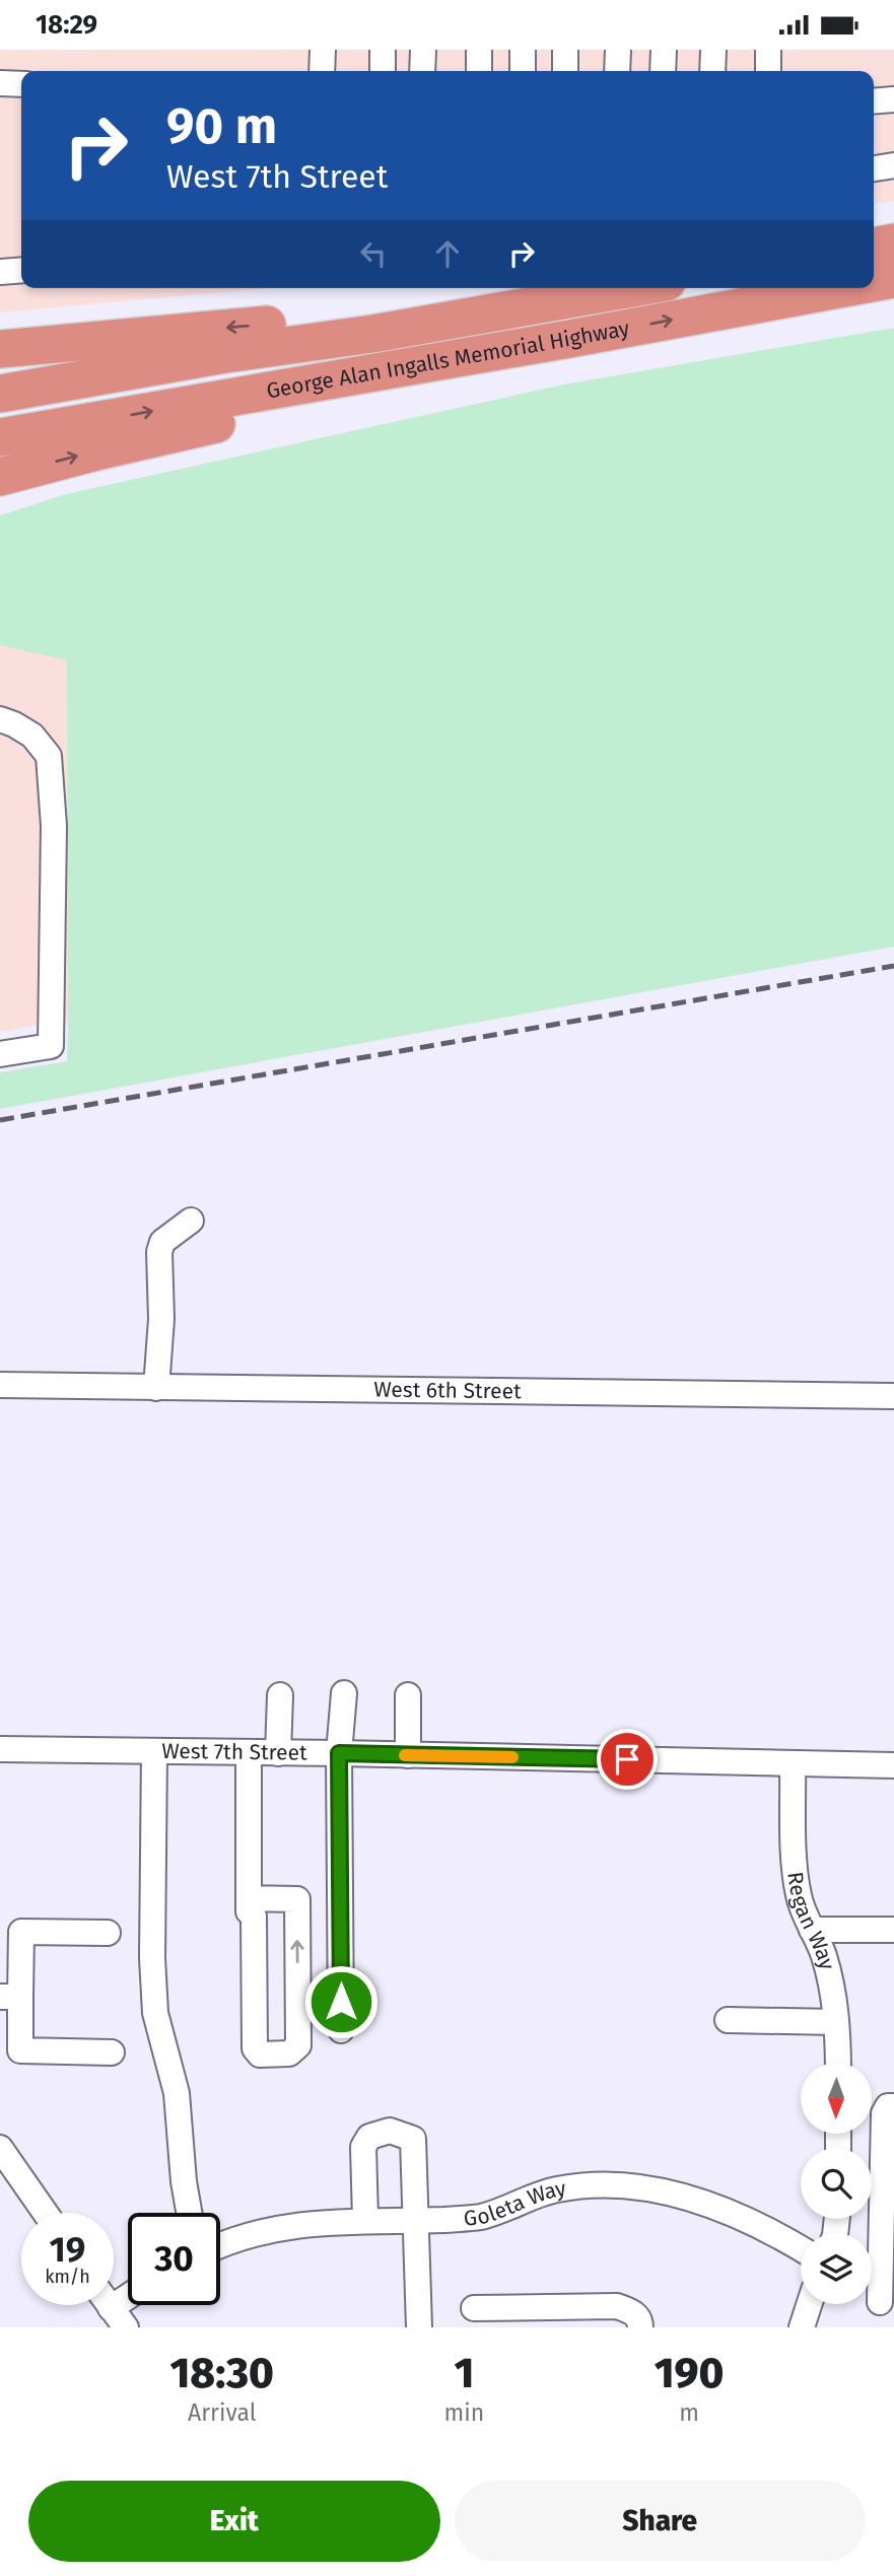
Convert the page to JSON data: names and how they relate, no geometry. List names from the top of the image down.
{
  "streets": {
    "highway": ["George Alan Ingalls Memorial Highway"],
    "street": [
      "West 6th Street",
      "West 7th Street",
      "Regan Way",
      "Goleta Way"
    ]
  },
  "crossings": [
    ["West 7th Street", "Regan Way"]
  ],
  "north": "bottom",
  "page": {
    "status": "18:29",
    "turn": ["90 m", "West 7th Street"],
    "speed": "19 km/h",
    "limit": "30",
    "eta": [
      "18:30",
      "Arrival",
      "1",
      "min",
      "190",
      "m"
    ],
    "buttons": ["Exit", "Share"]
  }
}
